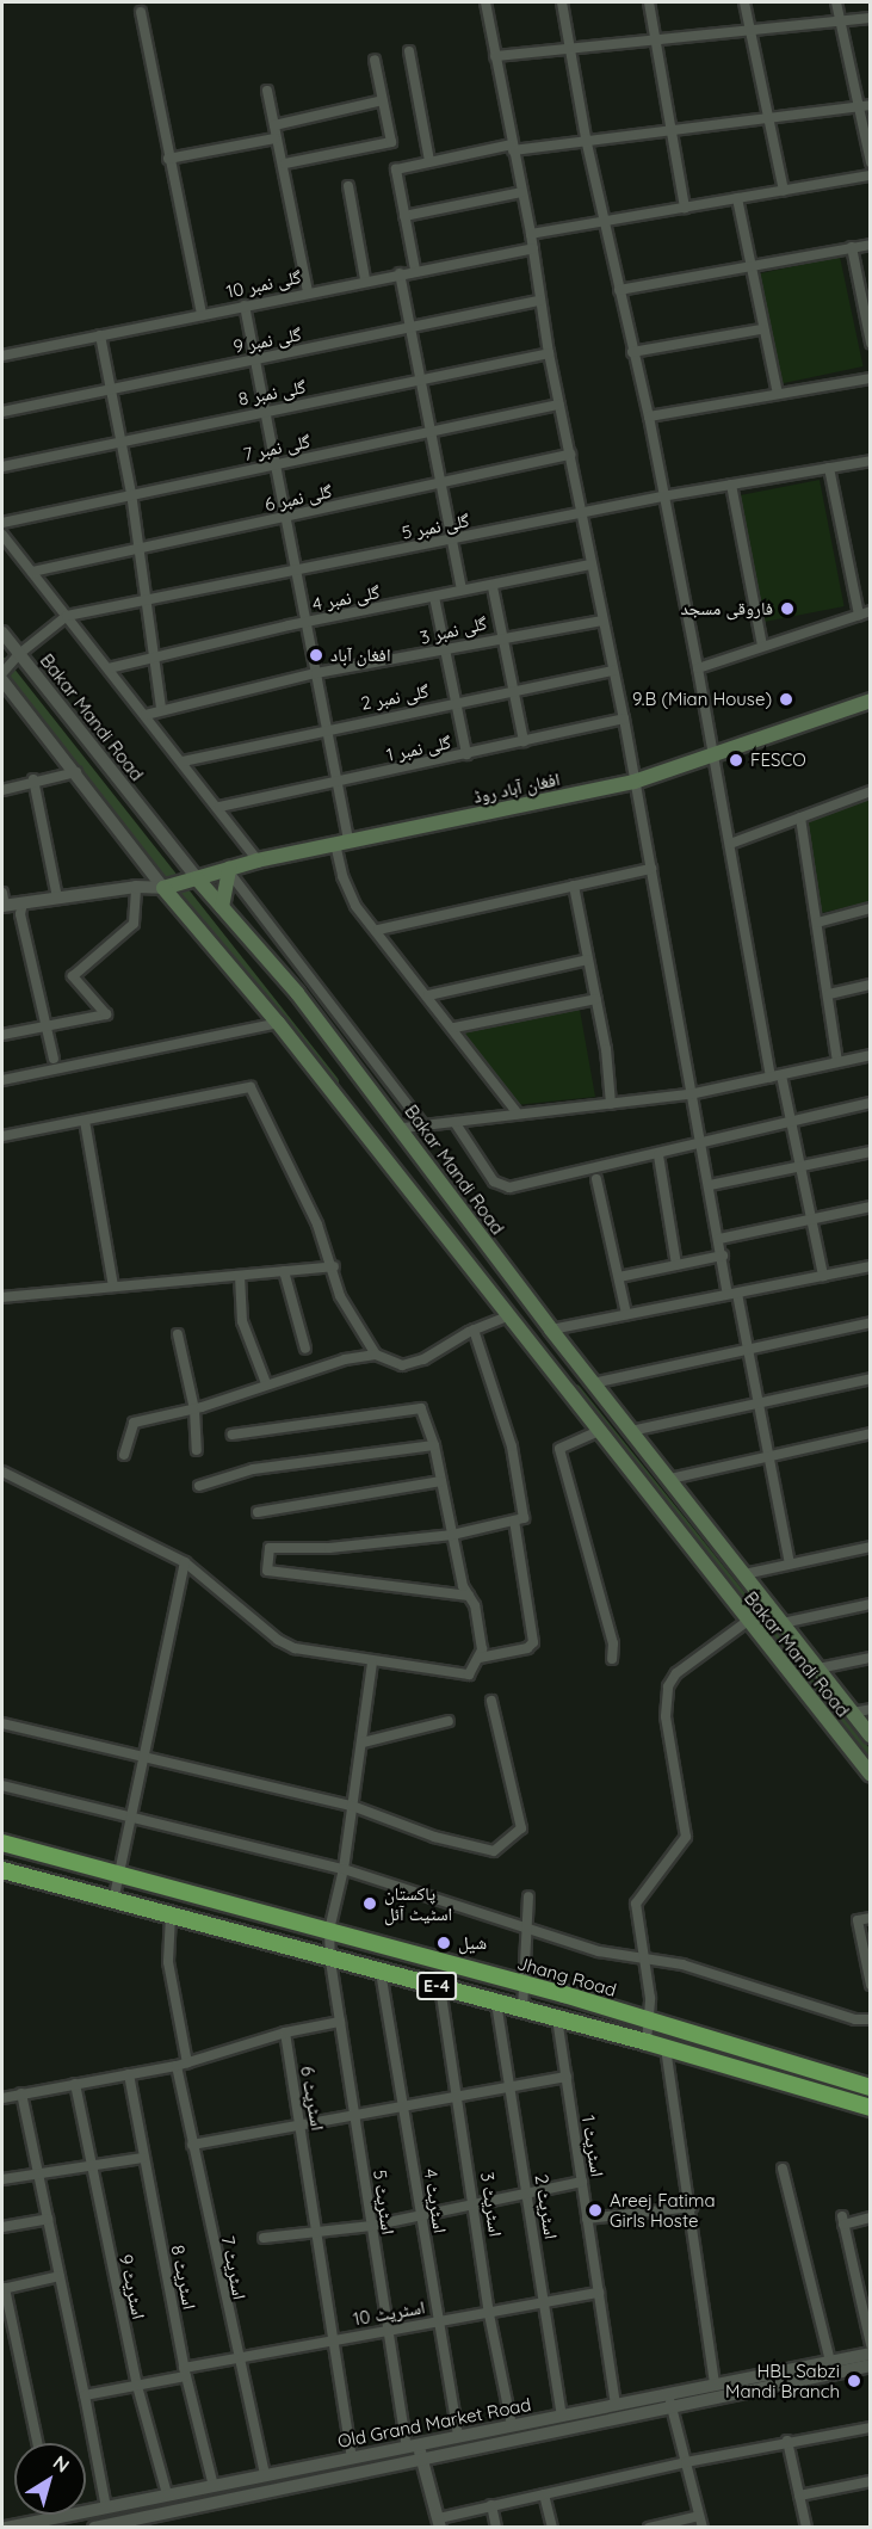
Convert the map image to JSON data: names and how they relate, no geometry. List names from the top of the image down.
{
  "streets": {
    "highway": ["Jhang Road", "E-4"],
    "main road": ["Bakar Mandi Road", "افغان آباد روڈ"],
    "street": [
      "گلی نمبر 10",
      "گلی نمبر 9",
      "گلی نمبر 8",
      "گلی نمبر 7",
      "گلی نمبر 6",
      "گلی نمبر 5",
      "گلی نمبر 4",
      "گلی نمبر 3",
      "گلی نمبر 2",
      "گلی نمبر 1",
      "اسٹریٹ 6",
      "اسٹریٹ 1",
      "اسٹریٹ 4",
      "اسٹریٹ 5",
      "اسٹریٹ 3",
      "اسٹریٹ 2",
      "اسٹریٹ 7",
      "اسٹریٹ 8",
      "اسٹریٹ 9",
      "اسٹریٹ 10",
      "Old Grand Market Road"
    ]
  },
  "crossings": [
    ["گلی نمبر 5", "Bakar Mandi Road"],
    ["Bakar Mandi Road", "افغان آباد روڈ"],
    ["Jhang Road", "اسٹریٹ 5"],
    ["E-4", "اسٹریٹ 1"],
    ["E-4", "اسٹریٹ 4"],
    ["E-4", "اسٹریٹ 5"],
    ["E-4", "اسٹریٹ 3"],
    ["E-4", "اسٹریٹ 2"],
    ["E-4", "اسٹریٹ 7"],
    ["اسٹریٹ 6", "اسٹریٹ 10"],
    ["اسٹریٹ 6", "Old Grand Market Road"],
    ["اسٹریٹ 1", "اسٹریٹ 10"],
    ["اسٹریٹ 1", "Old Grand Market Road"],
    ["اسٹریٹ 4", "اسٹریٹ 10"],
    ["اسٹریٹ 4", "Old Grand Market Road"],
    ["اسٹریٹ 5", "اسٹریٹ 10"],
    ["اسٹریٹ 5", "Old Grand Market Road"],
    ["اسٹریٹ 3", "اسٹریٹ 10"],
    ["اسٹریٹ 3", "Old Grand Market Road"],
    ["اسٹریٹ 2", "اسٹریٹ 10"],
    ["اسٹریٹ 2", "Old Grand Market Road"],
    ["اسٹریٹ 7", "اسٹریٹ 10"],
    ["اسٹریٹ 7", "Old Grand Market Road"],
    ["اسٹریٹ 8", "اسٹریٹ 10"],
    ["اسٹریٹ 8", "Old Grand Market Road"],
    ["اسٹریٹ 9", "اسٹریٹ 10"],
    ["اسٹریٹ 9", "Old Grand Market Road"]
  ],
  "places": [
    "فاروقی مسجد",
    "افغان آباد",
    "9.B (Mian House)",
    "FESCO",
    "پاکستان اسٹیٹ آئل",
    "شیل",
    "Areej Fatima Girls Hoste",
    "HBL Sabzi Mandi Branch"
  ],
  "north": "top right"
}
